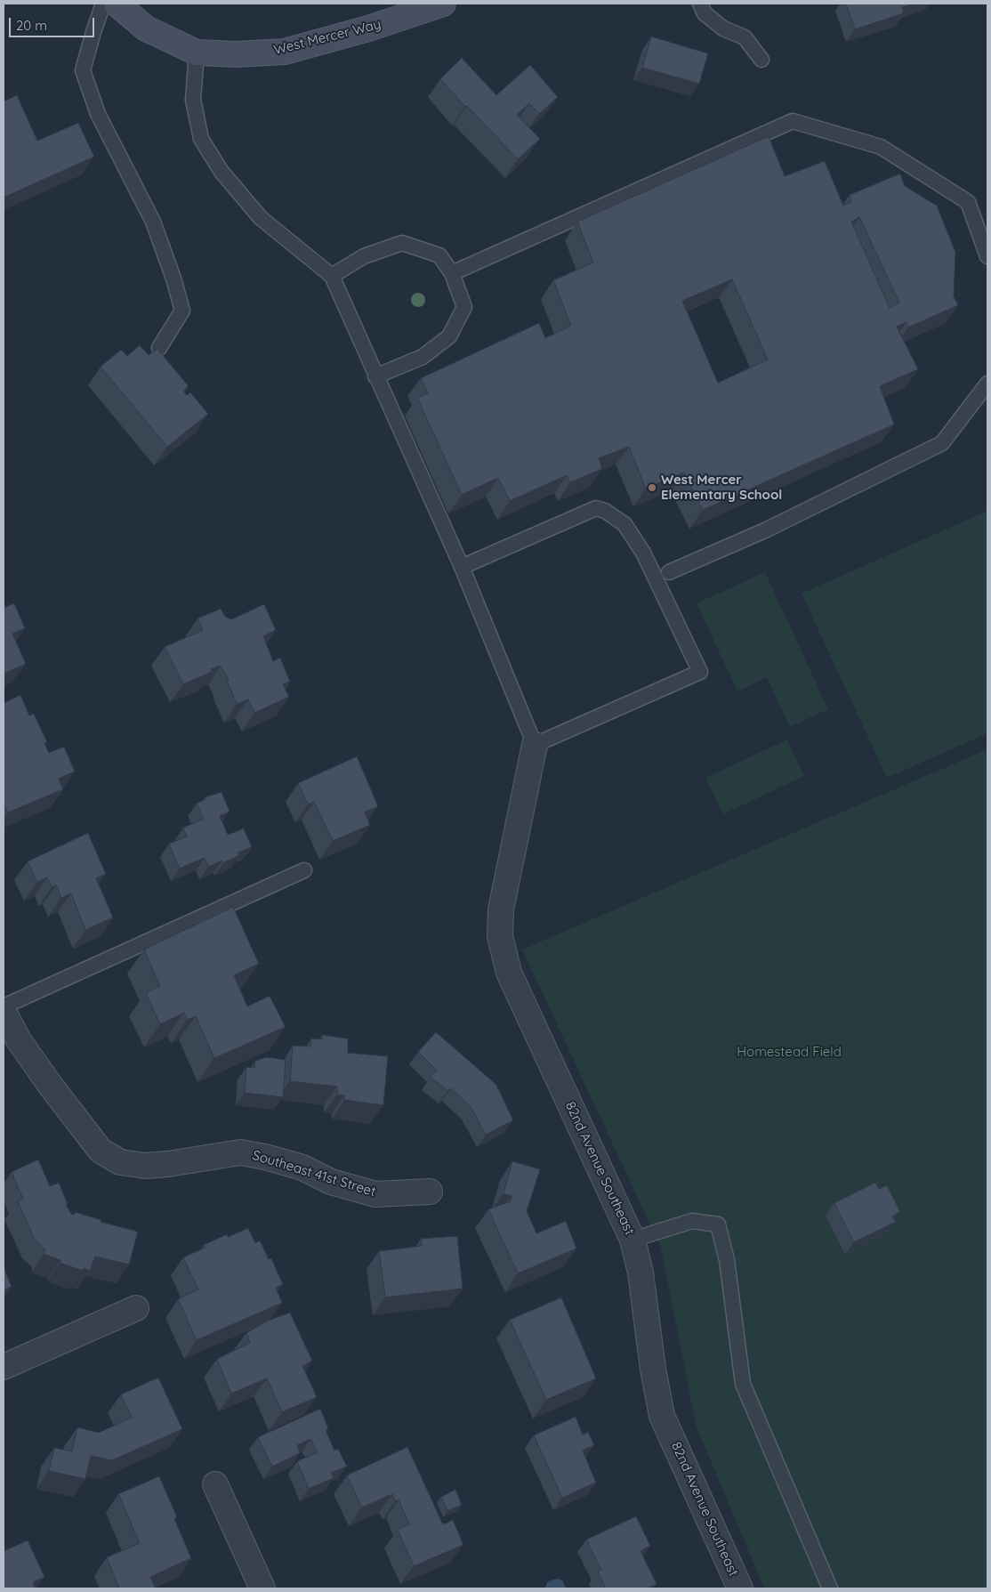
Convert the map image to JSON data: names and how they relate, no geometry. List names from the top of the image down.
{
  "streets": {
    "street": ["West Mercer Way", "82nd Avenue Southeast", "Southeast 41st Street"]
  },
  "parks": ["Homestead Field"],
  "places": ["West Mercer Elementary School"],
  "scale_bar": "20 m"
}
